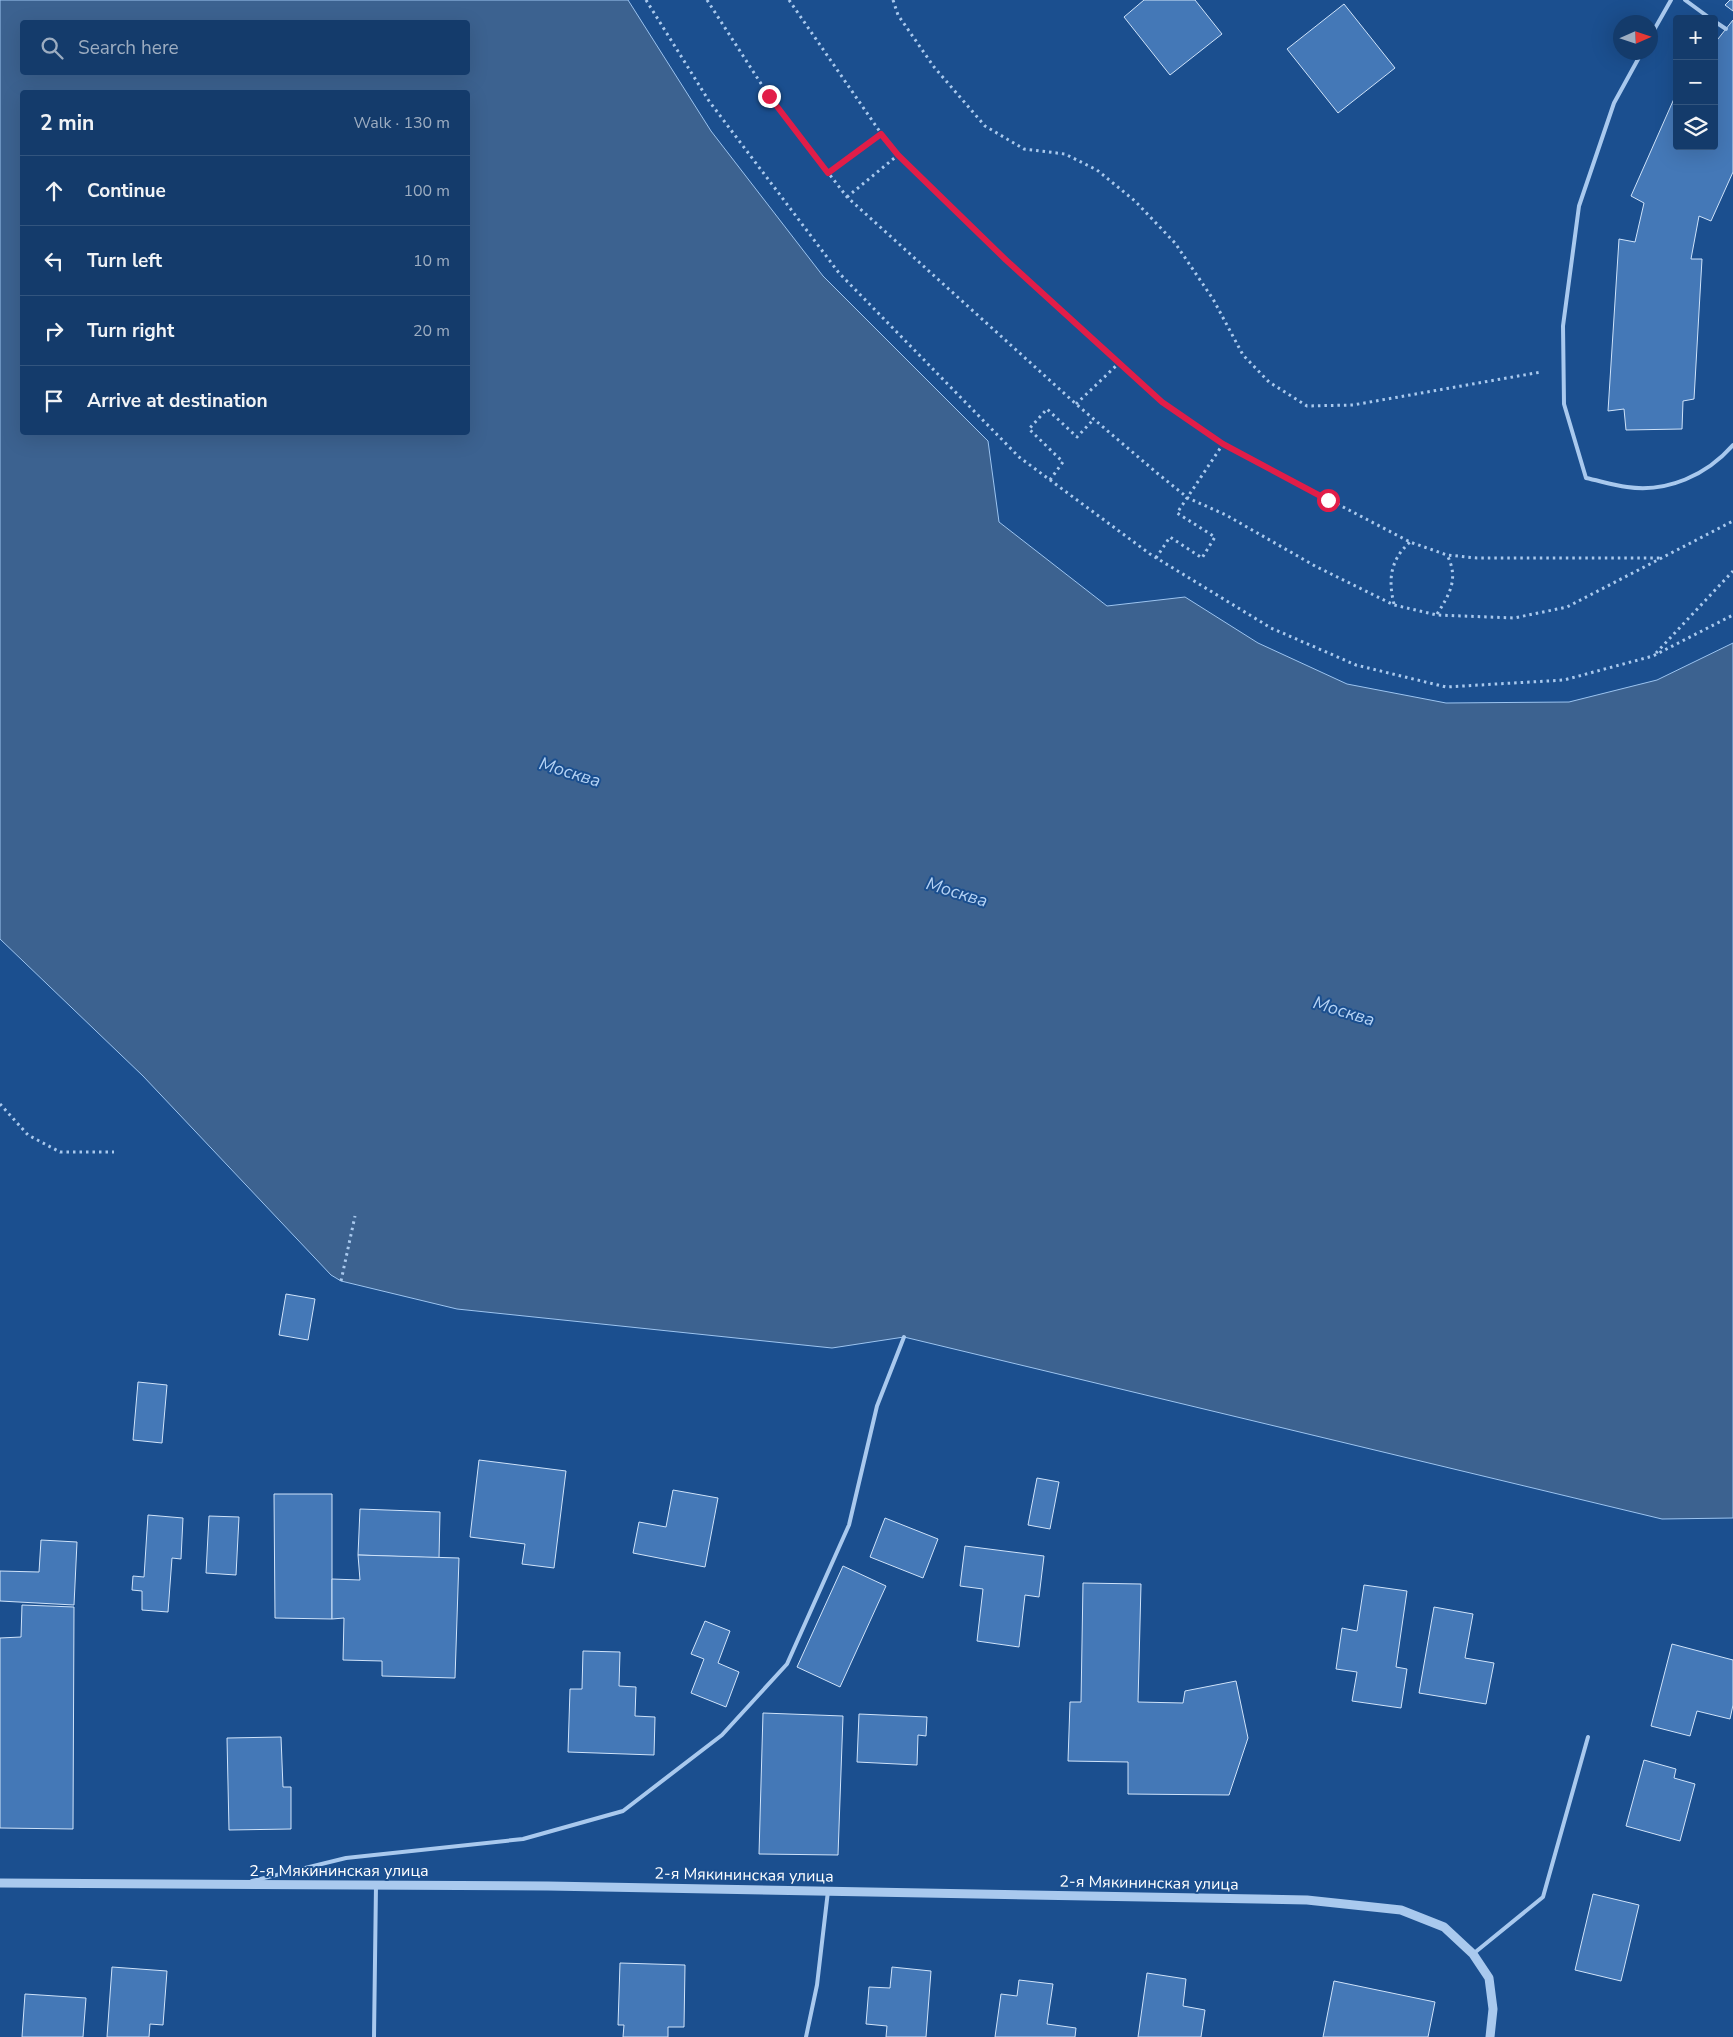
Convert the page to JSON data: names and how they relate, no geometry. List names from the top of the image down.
{
  "streets": {
    "street": ["2-я Мякининская улица"]
  },
  "water": ["Москва"],
  "north": "right",
  "page": {
    "map_buttons": ["+", "−"],
    "search": "Search here",
    "heading": ["2 min", "Walk · 130 m"],
    "list": [
      ["Continue", "100 m"],
      ["Turn left", "10 m"],
      ["Turn right", "20 m"],
      "Arrive at destination"
    ]
  }
}
